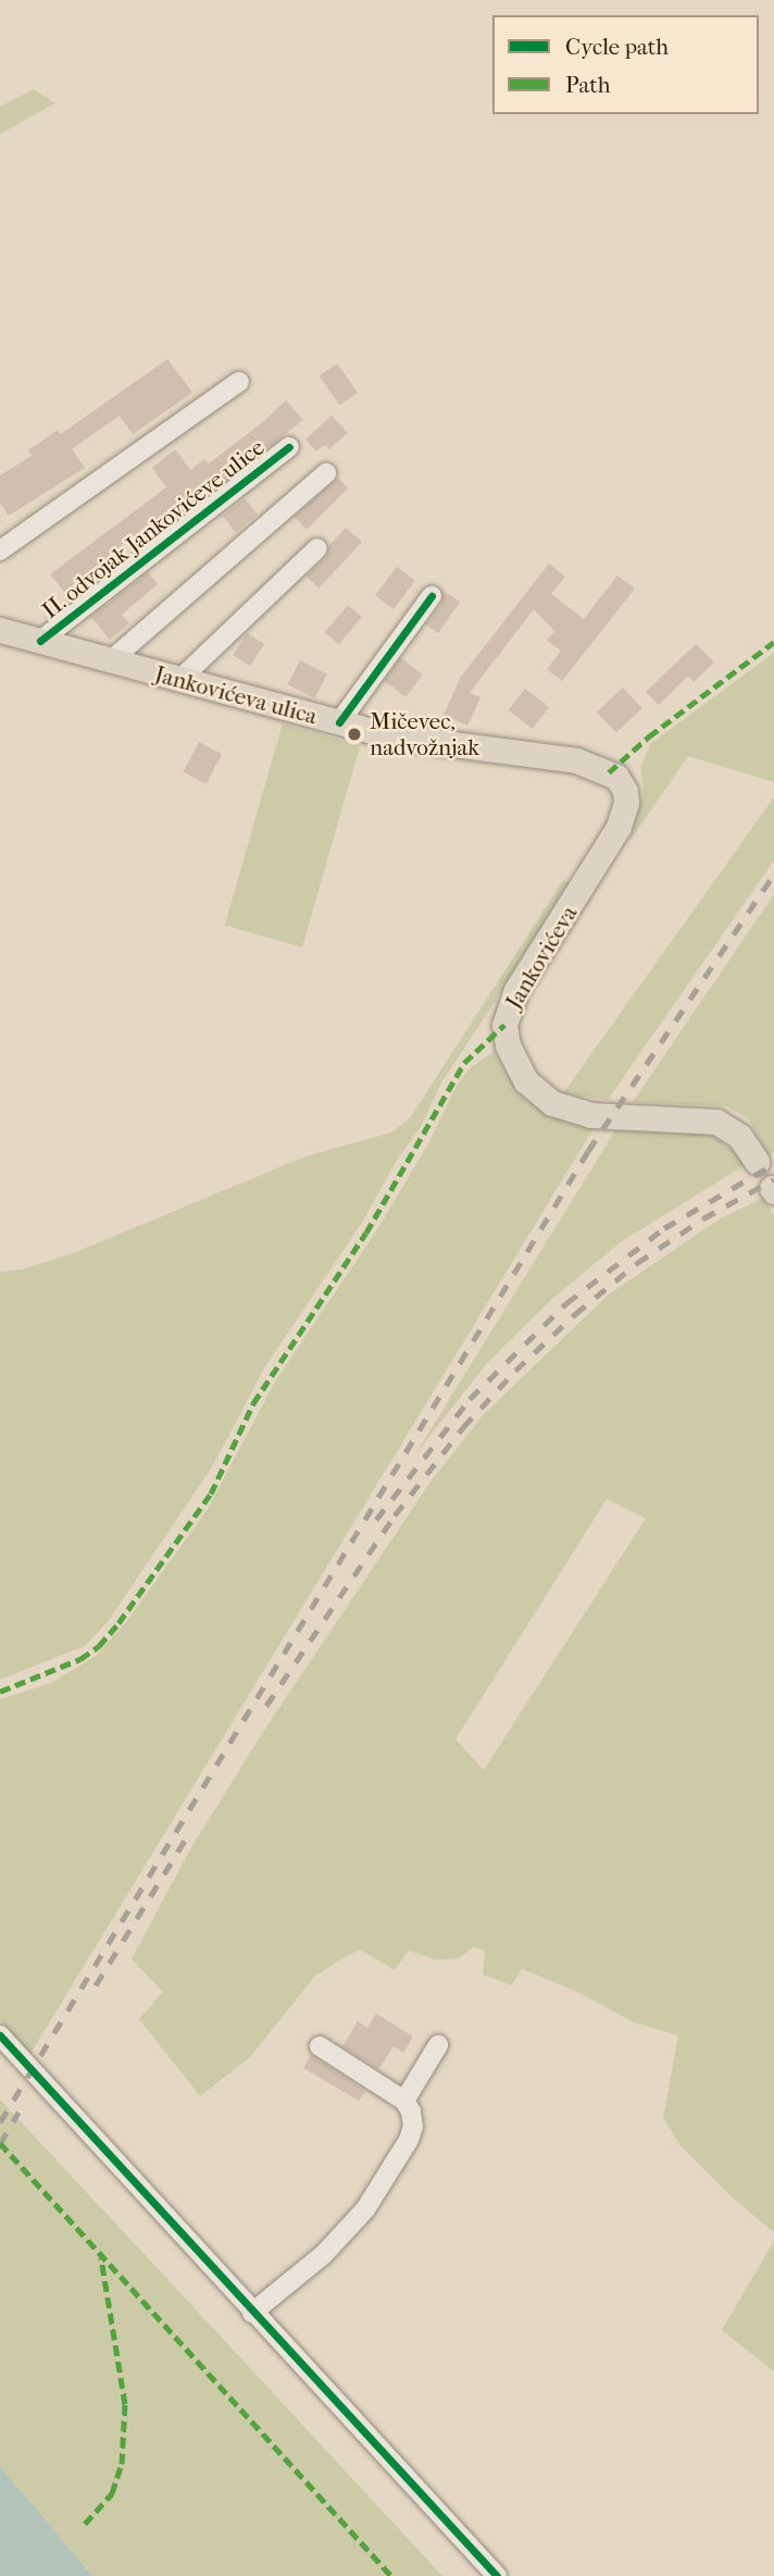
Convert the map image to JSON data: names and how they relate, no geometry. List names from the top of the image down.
{
  "streets": {
    "main road": ["Jankovićeva ulica", "Jankovićeva"],
    "street": ["II. odvojak Jankovićeve ulice"]
  },
  "crossings": [
    ["II. odvojak Jankovićeve ulice", "Jankovićeva ulica"],
    ["Jankovićeva ulica", "Jankovićeva"]
  ],
  "places": ["Mičevec, nadvožnjak"],
  "legend": ["Cycle path", "Path"]
}
